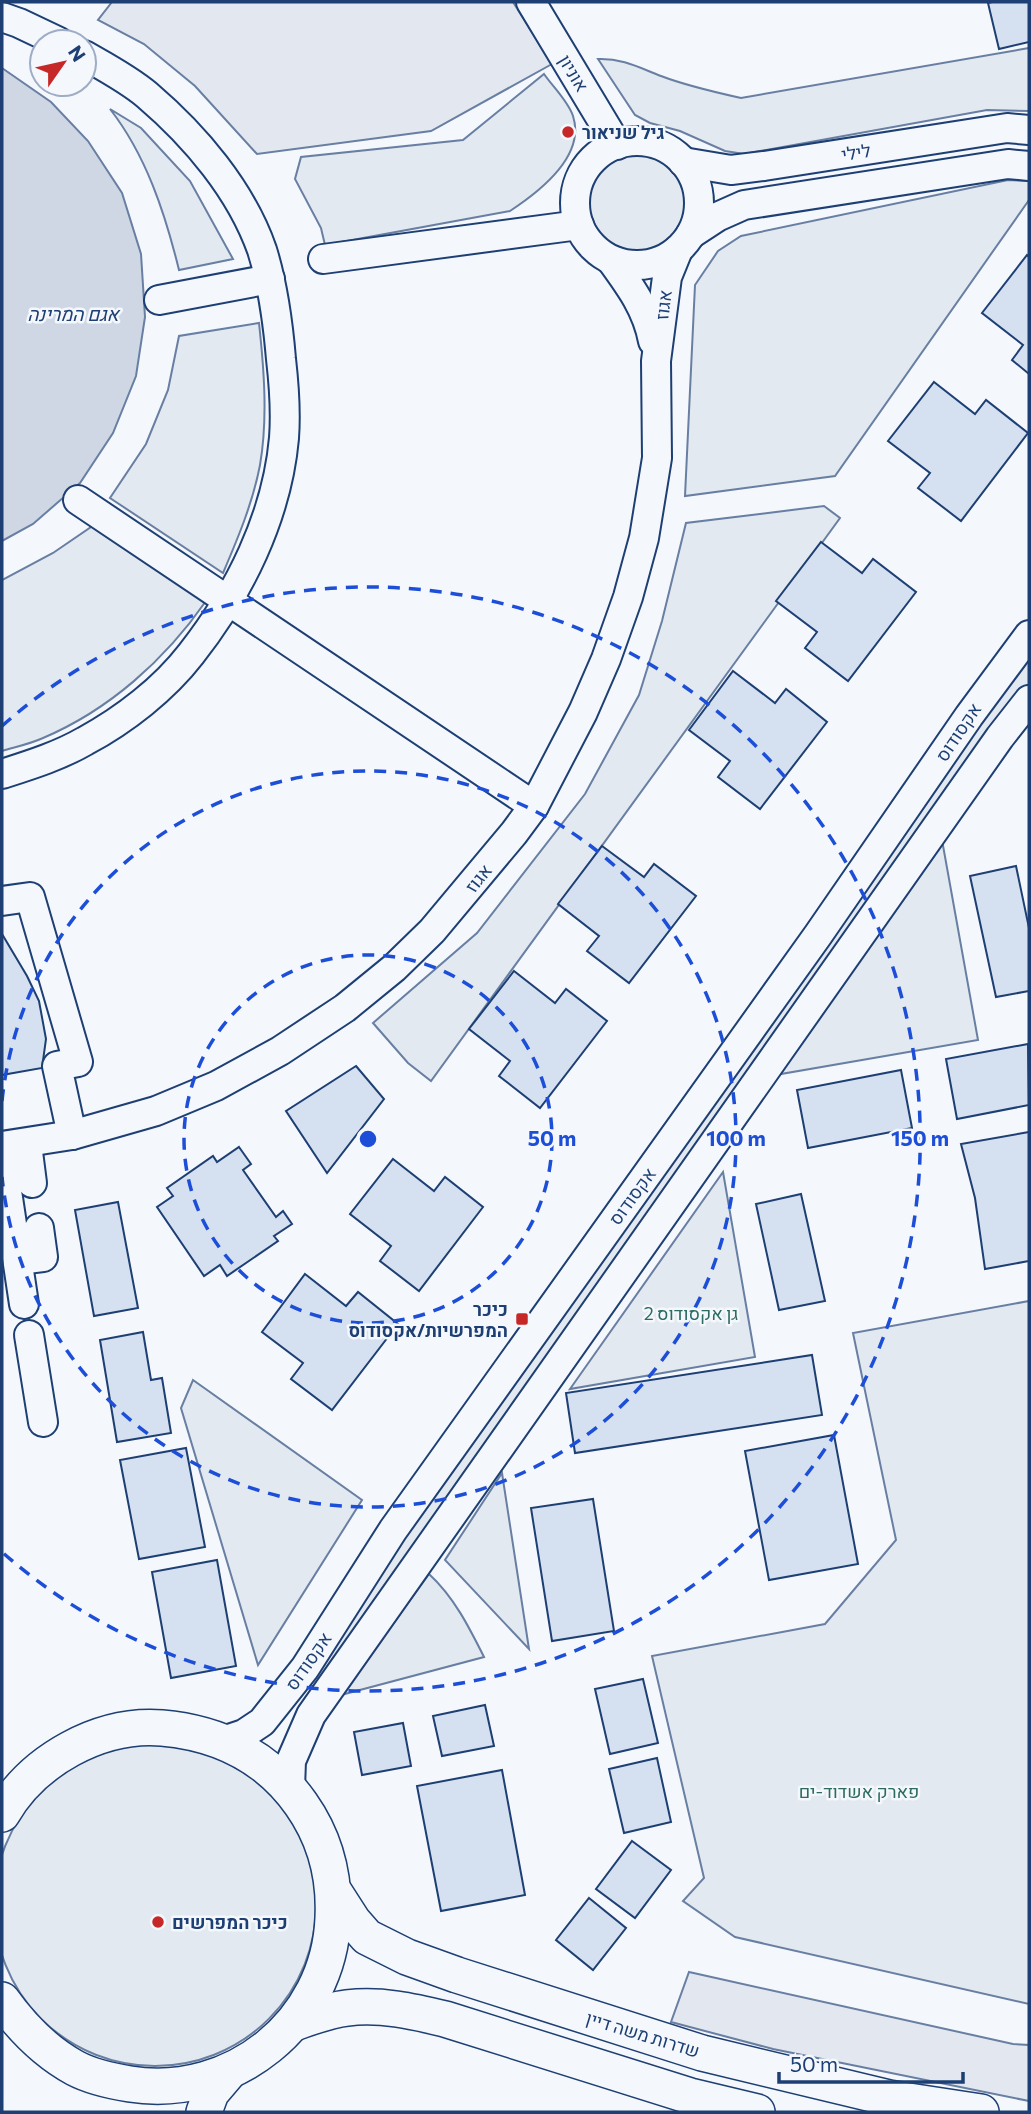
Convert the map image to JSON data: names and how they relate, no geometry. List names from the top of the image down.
{
  "streets": {
    "main road": ["שדרות משה דיין"],
    "street": [
      "אוניון",
      "לילי",
      "אגוז",
      "אקסודוס"
    ]
  },
  "crossings": [
    ["אוניון", "לילי"],
    ["אוניון", "אגוז"],
    ["לילי", "אגוז"]
  ],
  "water": ["אגם המרינה"],
  "parks": ["גן אקסודוס 2", "פארק אשדוד-ים"],
  "places": {
    "other": ["גיל שניאור", "כיכר המפרשים"],
    "transit": ["כיכר המפרשיות/אקסודוס"]
  },
  "scale_bar": "50 m",
  "north": "top right",
  "rings": ["50 m", "100 m", "150 m"]
}
